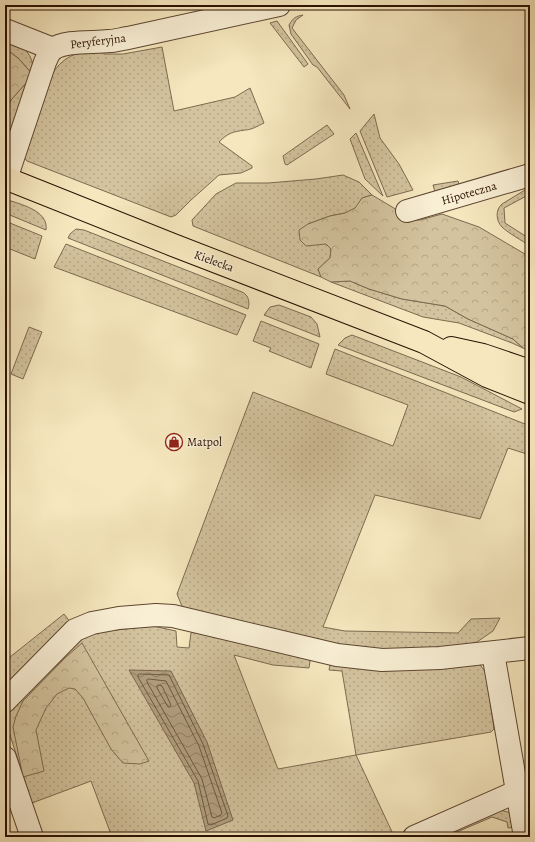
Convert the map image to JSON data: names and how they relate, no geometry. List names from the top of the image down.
{
  "streets": {
    "main road": ["Kielecka"],
    "street": ["Peryferyjna", "Hipoteczna"]
  },
  "crossings": [
    ["Peryferyjna", "Kielecka"]
  ],
  "places": {
    "shop": ["Matpol"]
  }
}
